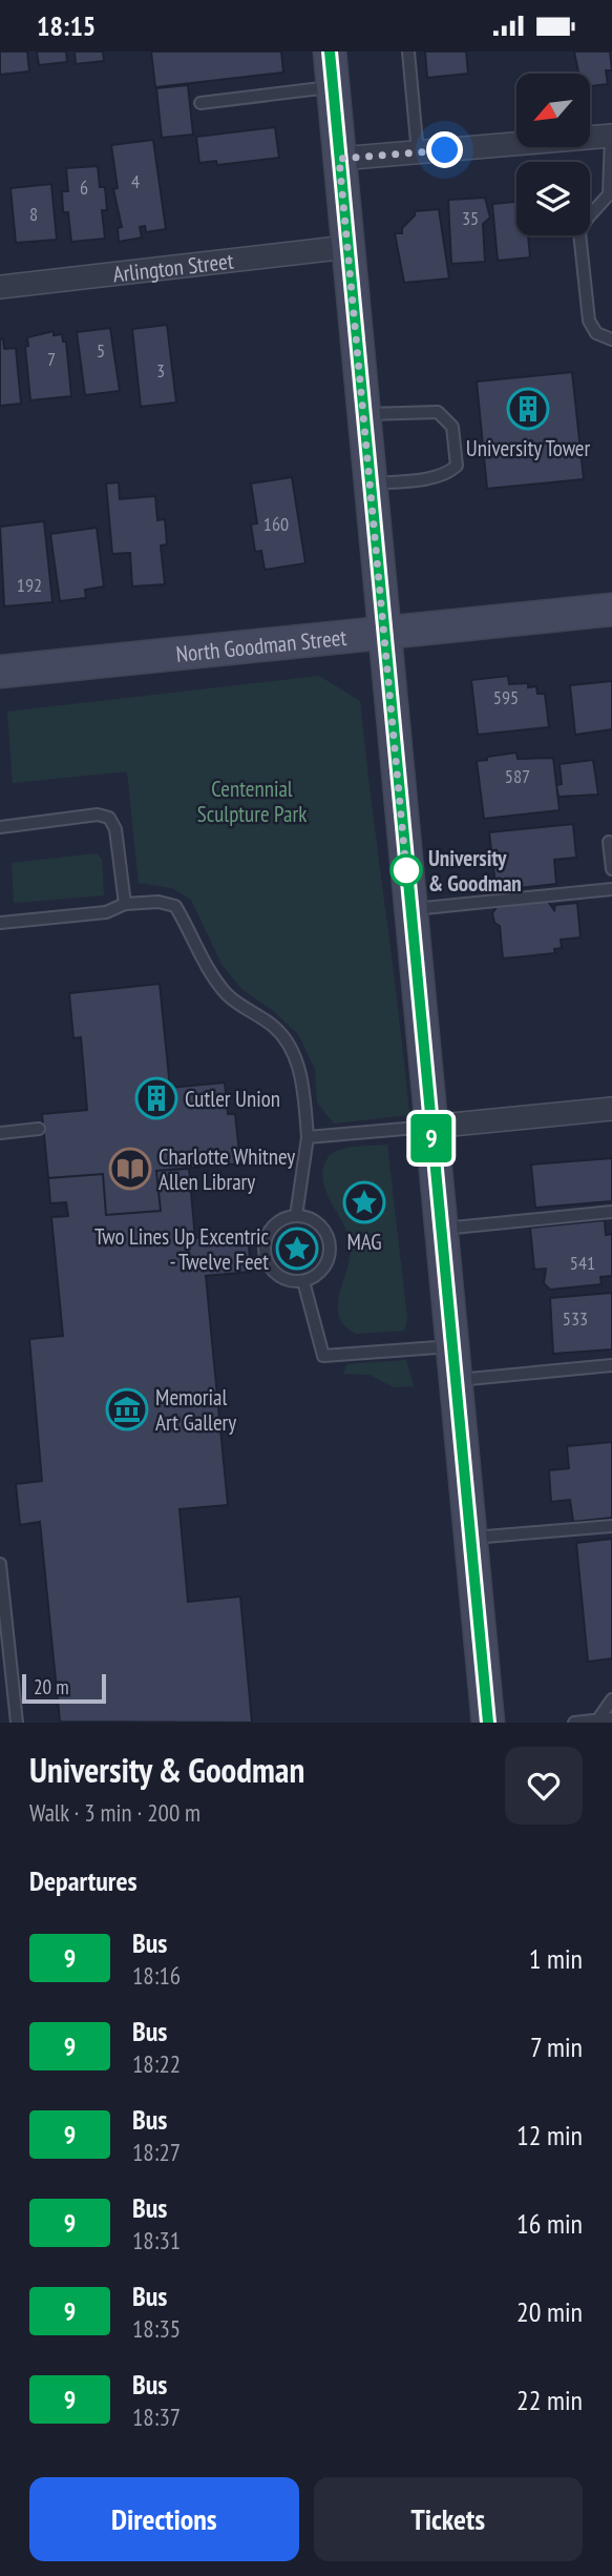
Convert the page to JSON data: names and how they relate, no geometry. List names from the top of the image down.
{
  "streets": {
    "main road": ["North Goodman Street"],
    "street": ["Arlington Street"]
  },
  "parks": ["Centennial Sculpture Park"],
  "places": {
    "building": ["University Tower", "Cutler Union"],
    "other": ["University & Goodman"],
    "library": ["Charlotte Whitney Allen Library"],
    "place": ["MAG", "Two Lines Up Excentric - Twelve Feet"],
    "museum": ["Memorial Art Gallery"]
  },
  "lines": ["bus line 9"],
  "house_numbers": [
    "4",
    "6",
    "8",
    "35",
    "5",
    "7",
    "3",
    "160",
    "192",
    "595",
    "587",
    "541",
    "533"
  ],
  "scale_bar": "20 m",
  "north": "bottom left",
  "page": {
    "status": "18:15",
    "on_map": "9",
    "scale": "20 m",
    "heading": [
      ["University & Goodman", "Walk · 3 min · 200 m"],
      "Departures"
    ],
    "list": [
      {
        "mark": "9",
        "name": "Bus",
        "note": "18:16",
        "value": "1 min"
      },
      {
        "mark": "9",
        "name": "Bus",
        "note": "18:22",
        "value": "7 min"
      },
      {
        "mark": "9",
        "name": "Bus",
        "note": "18:27",
        "value": "12 min"
      },
      {
        "mark": "9",
        "name": "Bus",
        "note": "18:31",
        "value": "16 min"
      },
      {
        "mark": "9",
        "name": "Bus",
        "note": "18:35",
        "value": "20 min"
      },
      {
        "mark": "9",
        "name": "Bus",
        "note": "18:37",
        "value": "22 min"
      }
    ],
    "buttons": ["Directions", "Tickets"]
  }
}
